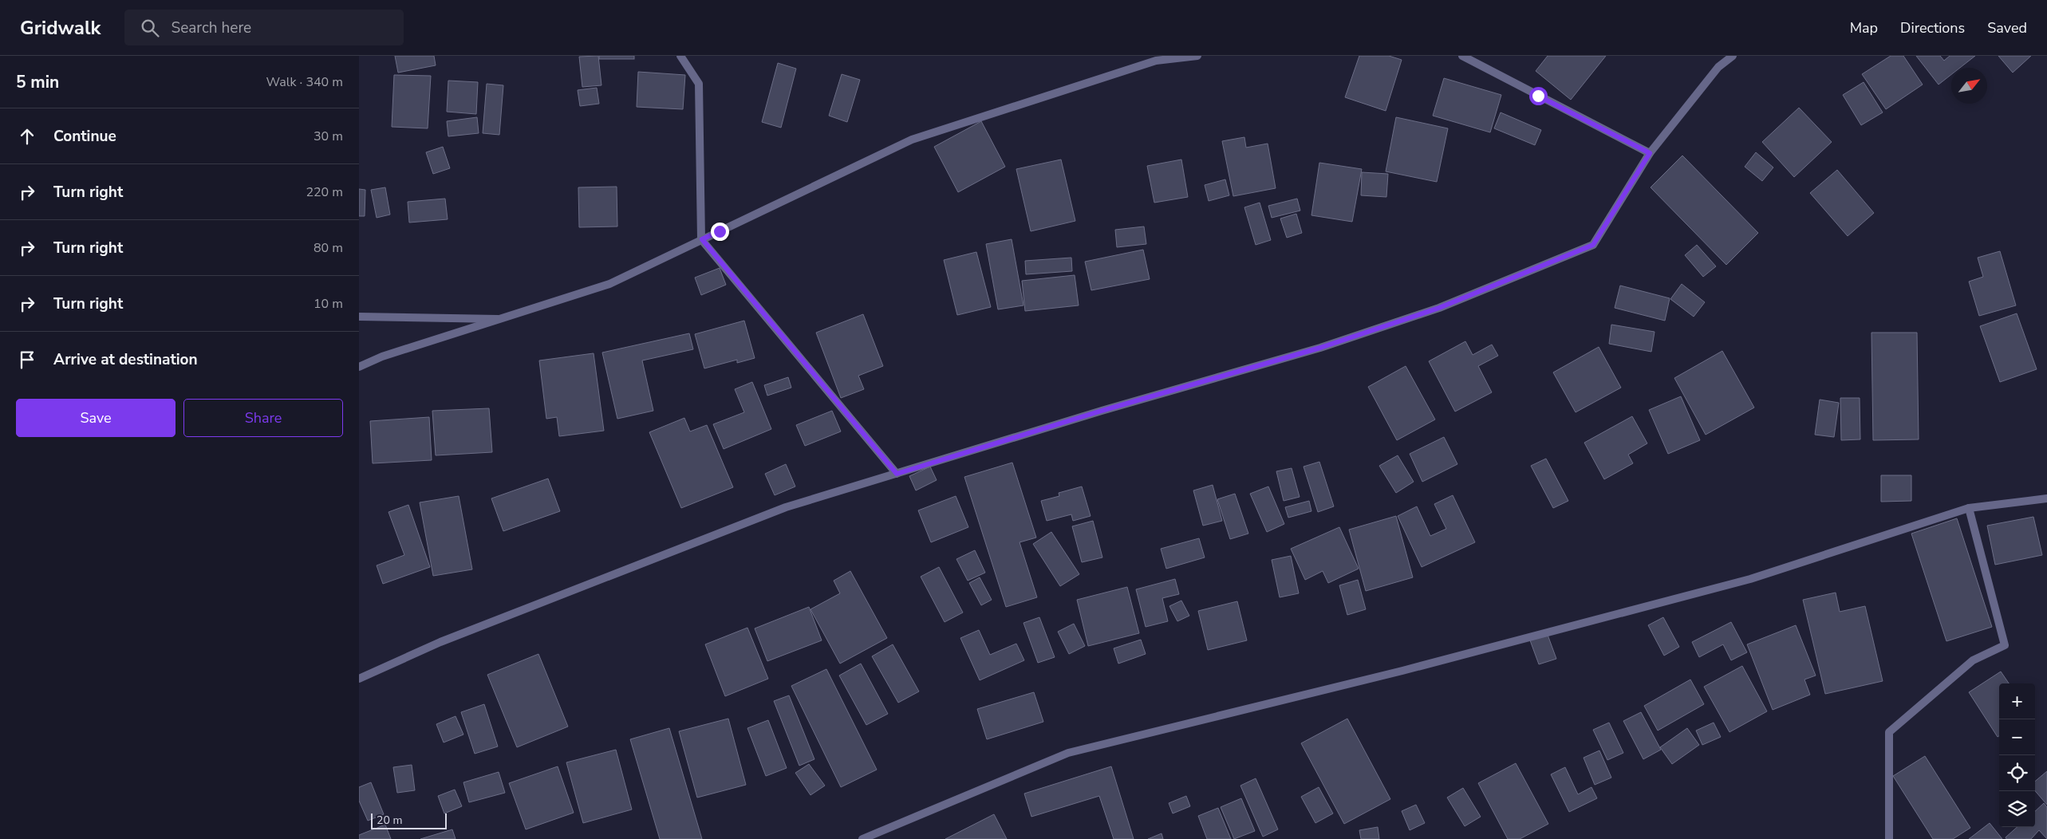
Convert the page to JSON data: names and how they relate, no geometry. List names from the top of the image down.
{
  "scale_bar": "20 m",
  "north": "top right",
  "page": {
    "header": "Gridwalk",
    "search": "Search here",
    "nav": ["Map", "Directions", "Saved"],
    "heading": ["5 min", "Walk · 340 m"],
    "list": [
      ["Continue", "30 m"],
      ["Turn right", "220 m"],
      ["Turn right", "80 m"],
      ["Turn right", "10 m"],
      "Arrive at destination"
    ],
    "buttons": ["Save", "Share"],
    "map_buttons": ["+", "−"],
    "scale": "20 m"
  }
}
